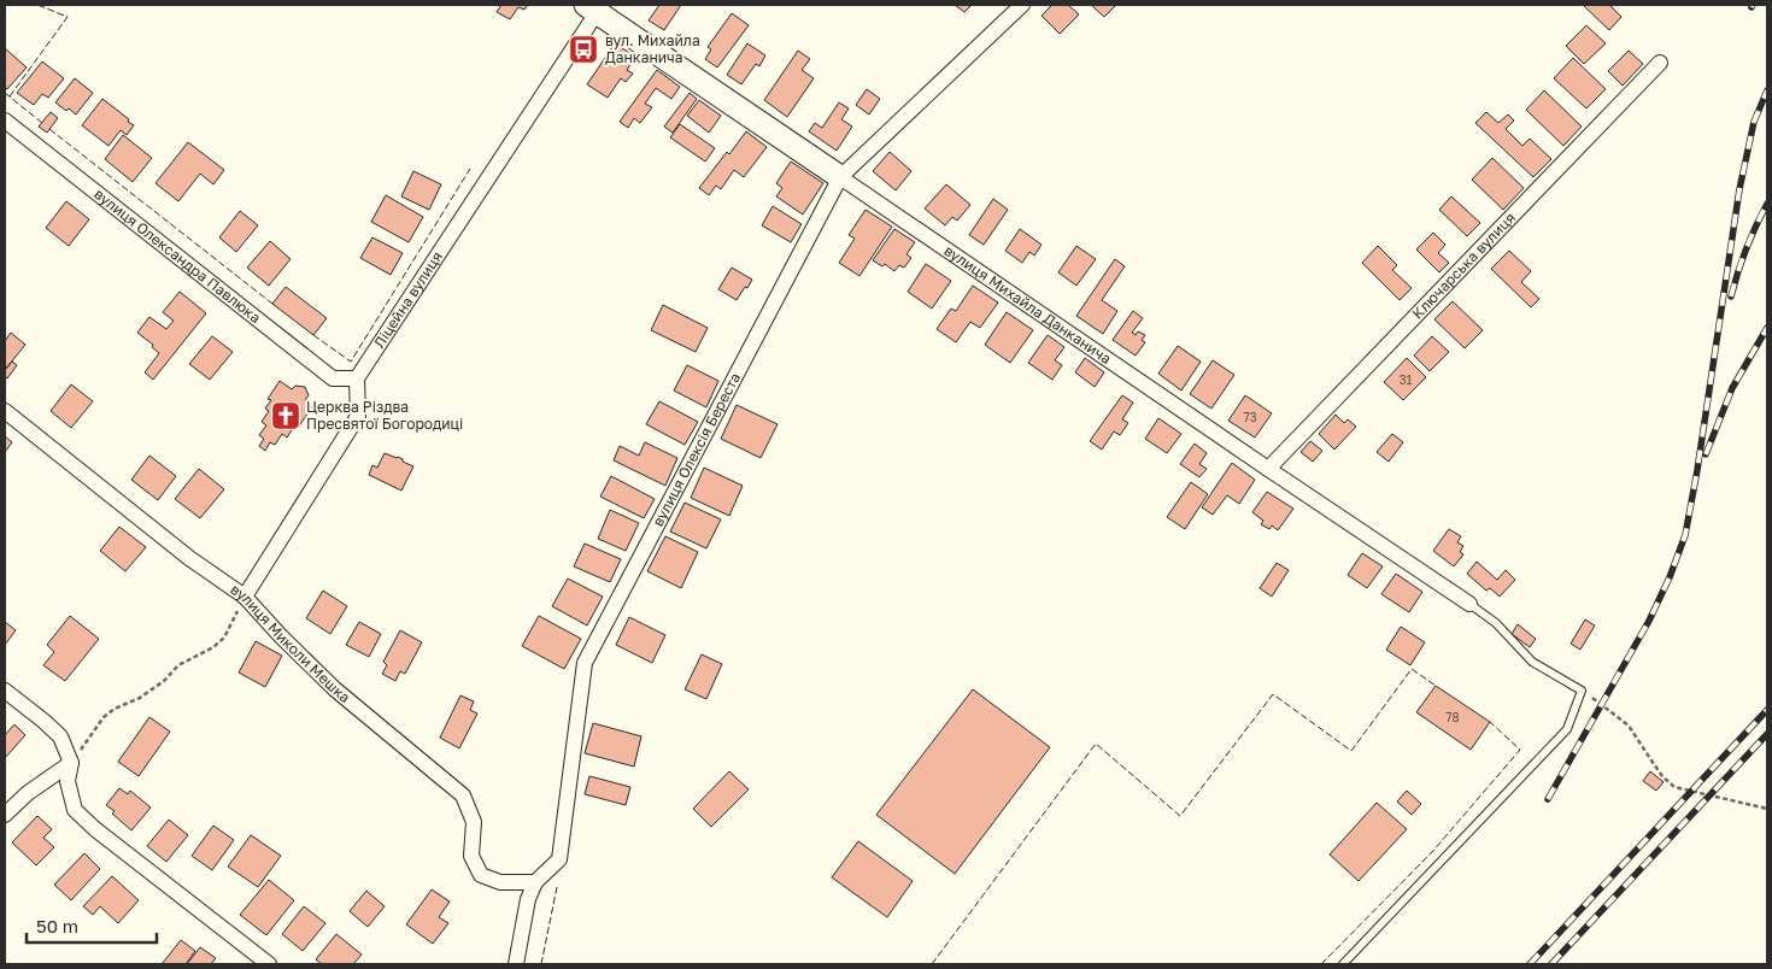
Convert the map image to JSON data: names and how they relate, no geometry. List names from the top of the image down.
{
  "streets": {
    "street": [
      "вулиця Олександра Павлюка",
      "Ключарська вулиця",
      "Ліцейна вулиця",
      "вулиця Михайла Данканича",
      "вулиця Олексія Береста",
      "вулиця Миколи Мешка"
    ]
  },
  "crossings": [
    ["вулиця Олександра Павлюка", "Ліцейна вулиця"],
    ["Ключарська вулиця", "вулиця Михайла Данканича"],
    ["Ліцейна вулиця", "вулиця Михайла Данканича"],
    ["вулиця Михайла Данканича", "вулиця Олексія Береста"],
    ["вулиця Олексія Береста", "вулиця Миколи Мешка"]
  ],
  "places": {
    "bus stop": ["вул. Михайла Данканича"],
    "church": ["Церква Різдва Пресвятої Богородиці"]
  },
  "house_numbers": ["31", "73", "78"],
  "scale_bar": "50 m"
}
